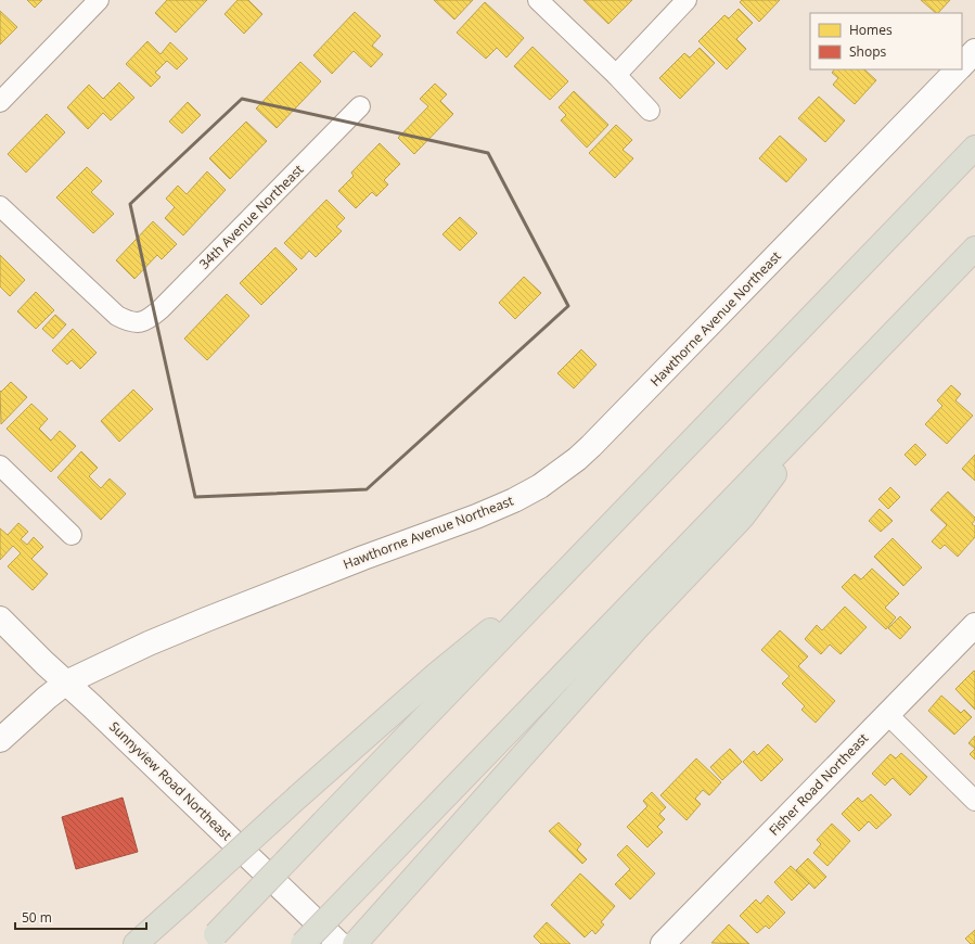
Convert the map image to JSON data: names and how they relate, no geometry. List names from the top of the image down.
{
  "streets": {
    "main road": ["Hawthorne Avenue Northeast", "Sunnyview Road Northeast", "Fisher Road Northeast"],
    "street": ["34th Avenue Northeast"]
  },
  "crossings": [
    ["Hawthorne Avenue Northeast", "Sunnyview Road Northeast"]
  ],
  "legend": ["Homes", "Shops"],
  "scale_bar": "50 m"
}
